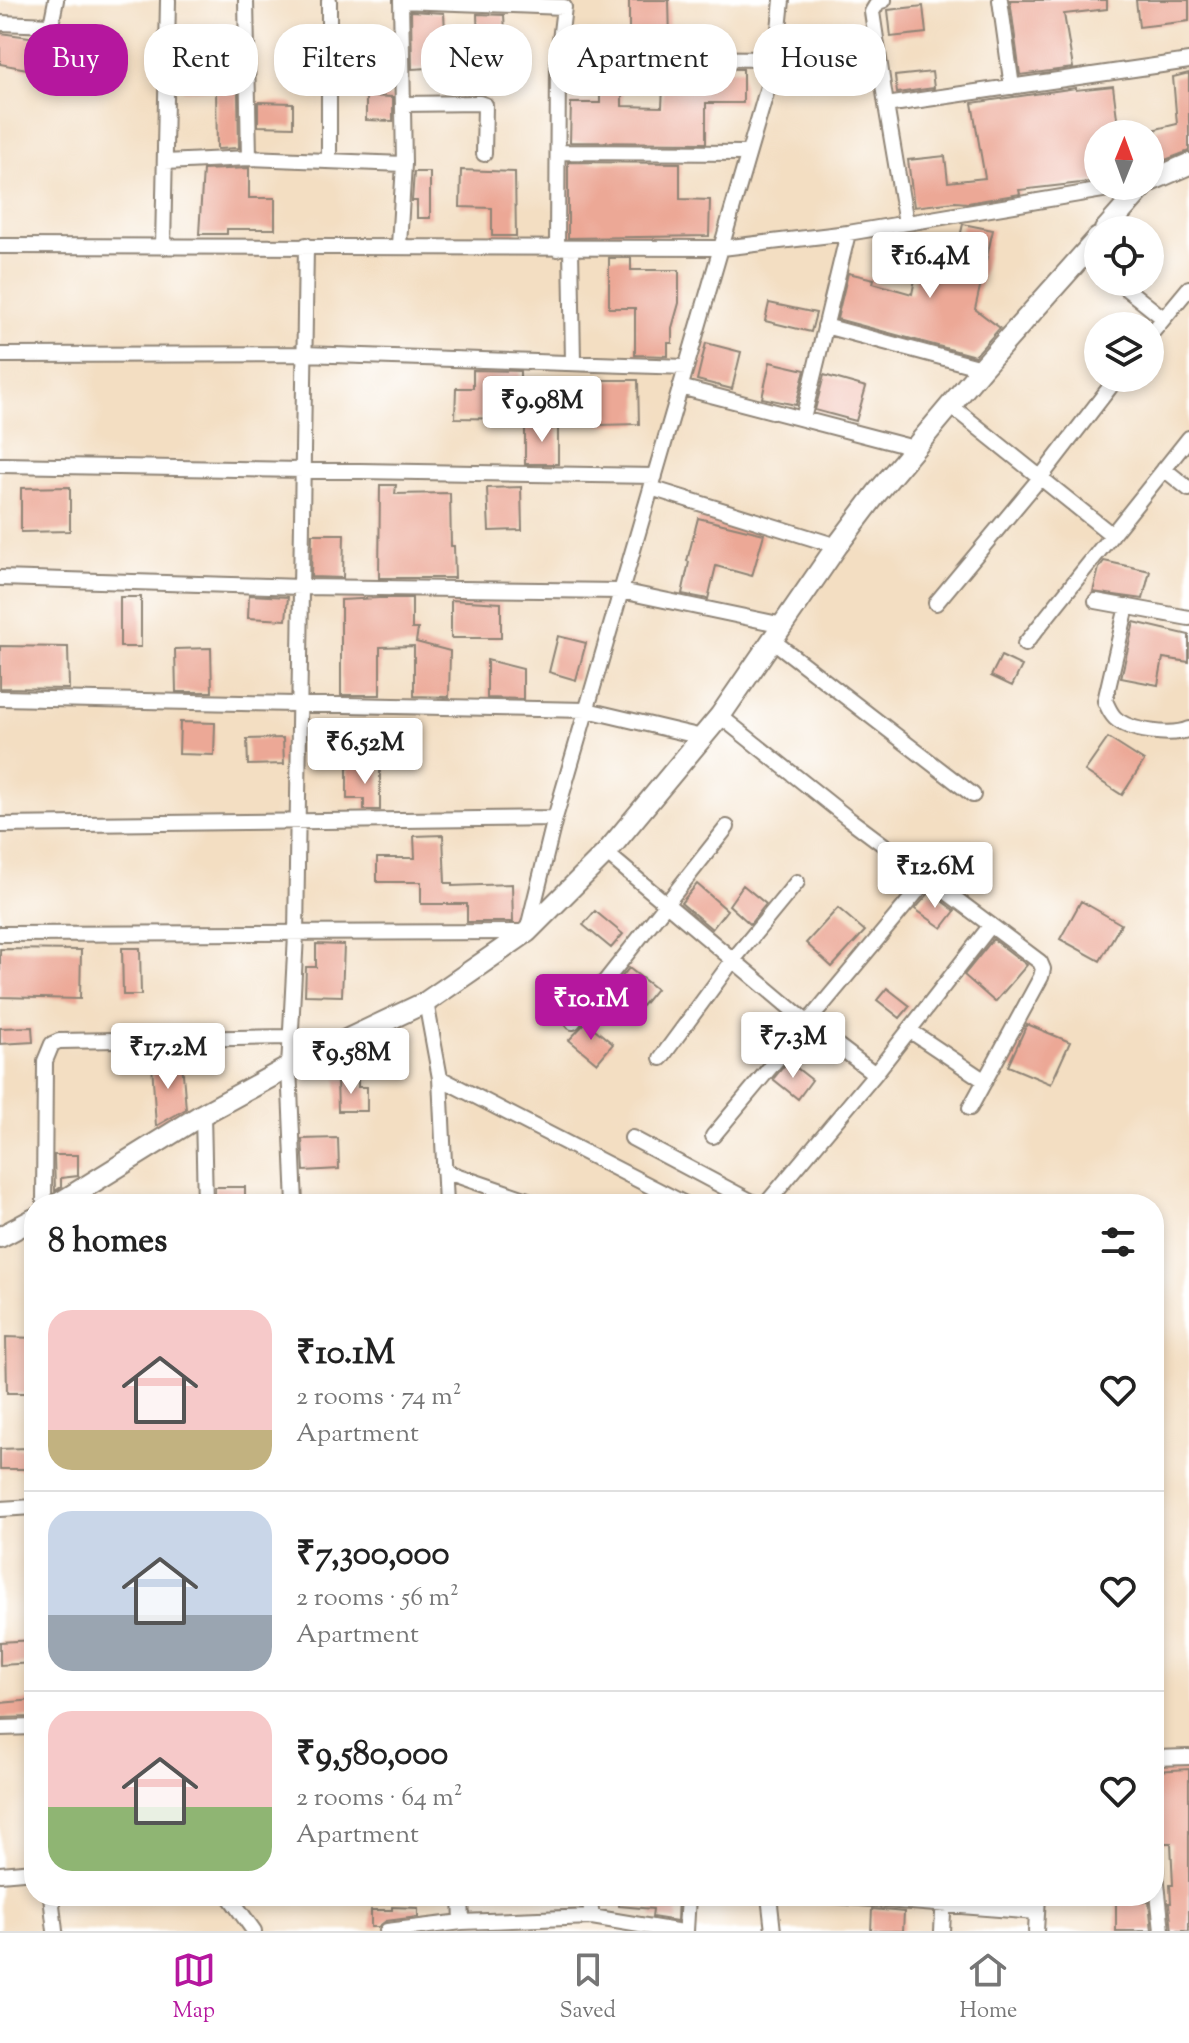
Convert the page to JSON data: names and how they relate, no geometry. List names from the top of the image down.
{
  "north": "top",
  "page": {
    "chip": [
      "Buy",
      "Rent",
      "Filters",
      "New",
      "Apartment",
      "House"
    ],
    "price": [
      "₹16.4M",
      "₹9.98M",
      "₹6.52M",
      "₹12.6M",
      "₹10.1M",
      "₹7.3M",
      "₹17.2M",
      "₹9.58M"
    ],
    "heading": "8 homes",
    "list": [
      {
        "name": "₹10.1M",
        "note": "2 rooms · 74 m² · Apartment"
      },
      {
        "name": "₹7,300,000",
        "note": "2 rooms · 56 m² · Apartment"
      },
      {
        "name": "₹9,580,000",
        "note": "2 rooms · 64 m² · Apartment"
      }
    ],
    "tabs": ["Map", "Saved", "Home"]
  }
}
